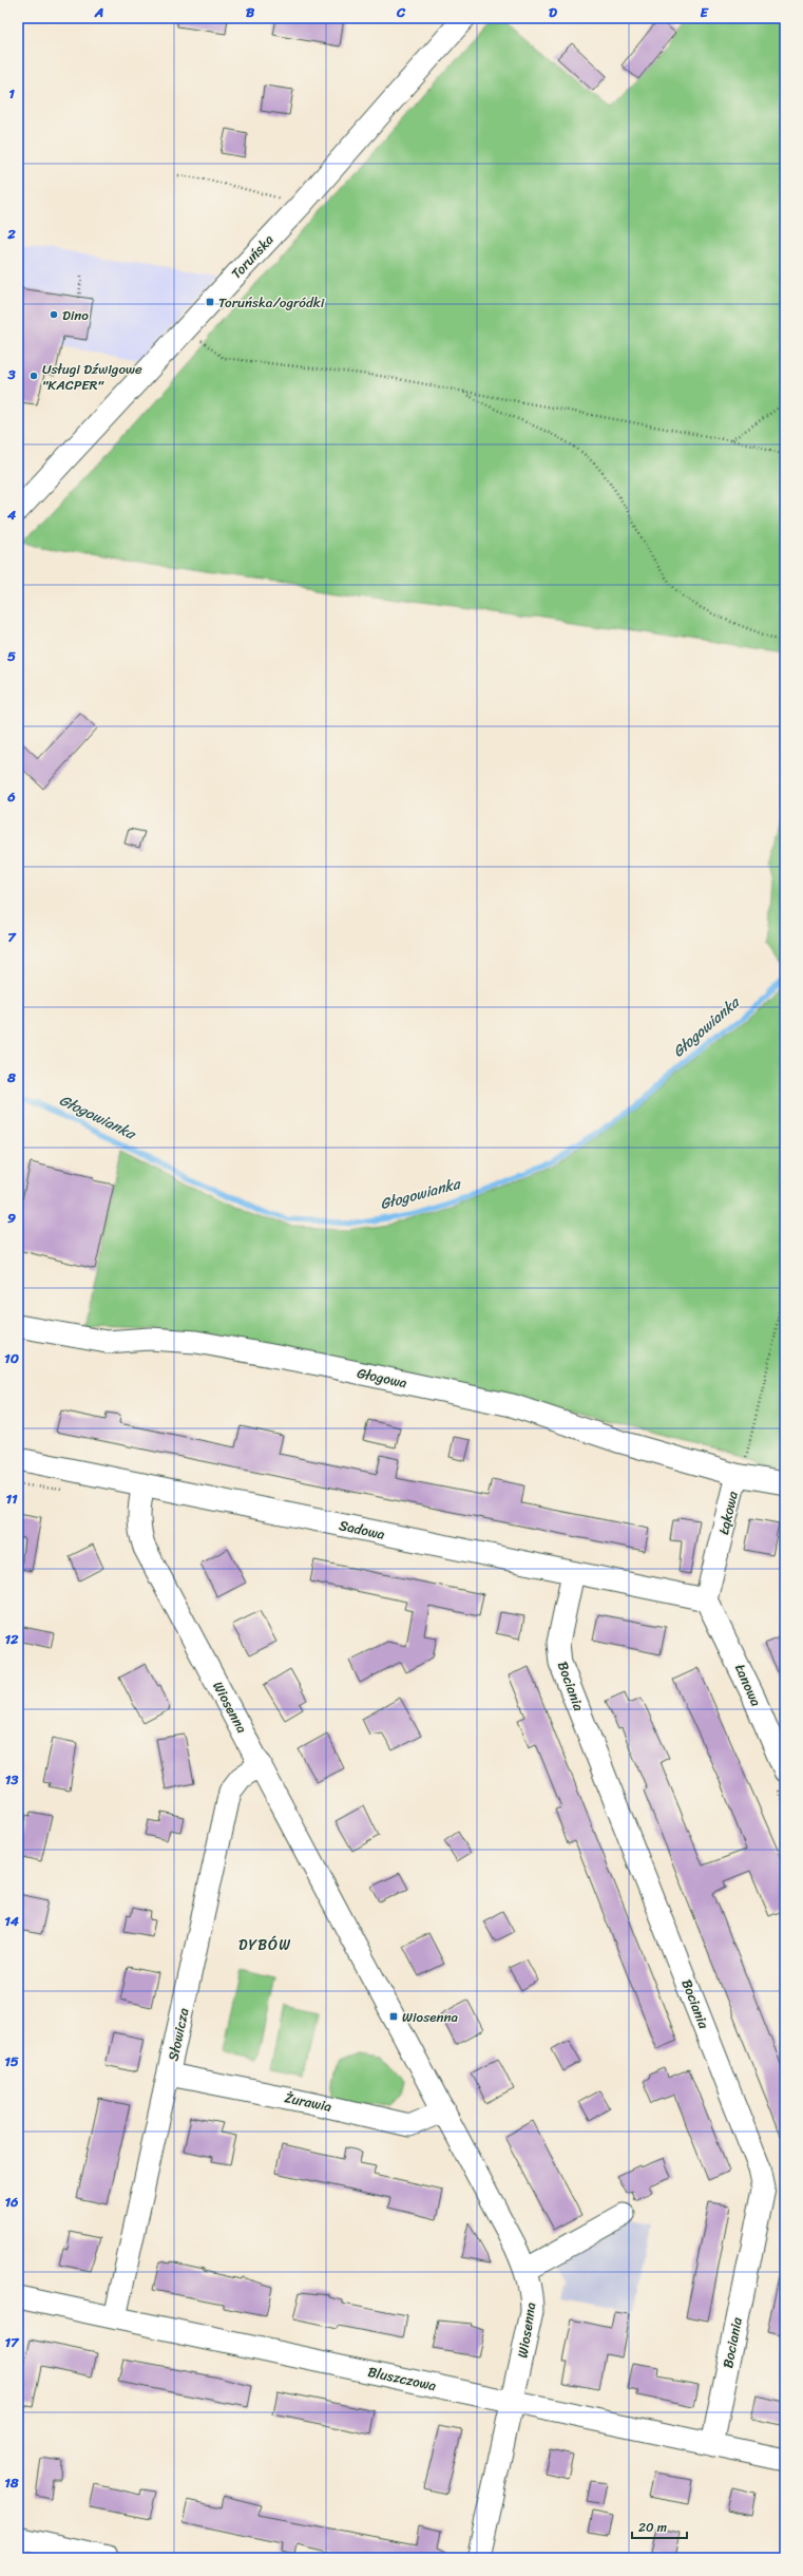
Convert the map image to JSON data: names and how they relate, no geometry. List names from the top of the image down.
{
  "streets": {
    "street": [
      "Toruńska",
      "Głogowa",
      "Łąkowa",
      "Sadowa",
      "Łanowa",
      "Bociania",
      "Wiosenna",
      "Słowicza",
      "Żurawia",
      "Bluszczowa"
    ]
  },
  "crossings": [
    ["Głogowa", "Łąkowa"],
    ["Łąkowa", "Sadowa"],
    ["Łąkowa", "Łanowa"],
    ["Sadowa", "Łanowa"],
    ["Sadowa", "Bociania"],
    ["Sadowa", "Wiosenna"],
    ["Bociania", "Bluszczowa"],
    ["Wiosenna", "Słowicza"],
    ["Wiosenna", "Żurawia"],
    ["Wiosenna", "Bluszczowa"],
    ["Słowicza", "Żurawia"],
    ["Słowicza", "Bluszczowa"]
  ],
  "districts": ["DYBÓW"],
  "water": ["Głogowianka"],
  "places": {
    "transit": ["Toruńska/ogródki", "Wiosenna"],
    "other": ["Dino", "Usługi Dźwigowe \"KACPER\""]
  },
  "scale_bar": "20 m",
  "grid": {
    "columns": [
      "A",
      "B",
      "C",
      "D",
      "E"
    ],
    "rows": [
      "1",
      "2",
      "3",
      "4",
      "5",
      "6",
      "7",
      "8",
      "9",
      "10",
      "11",
      "12",
      "13",
      "14",
      "15",
      "16",
      "17",
      "18"
    ]
  }
}
